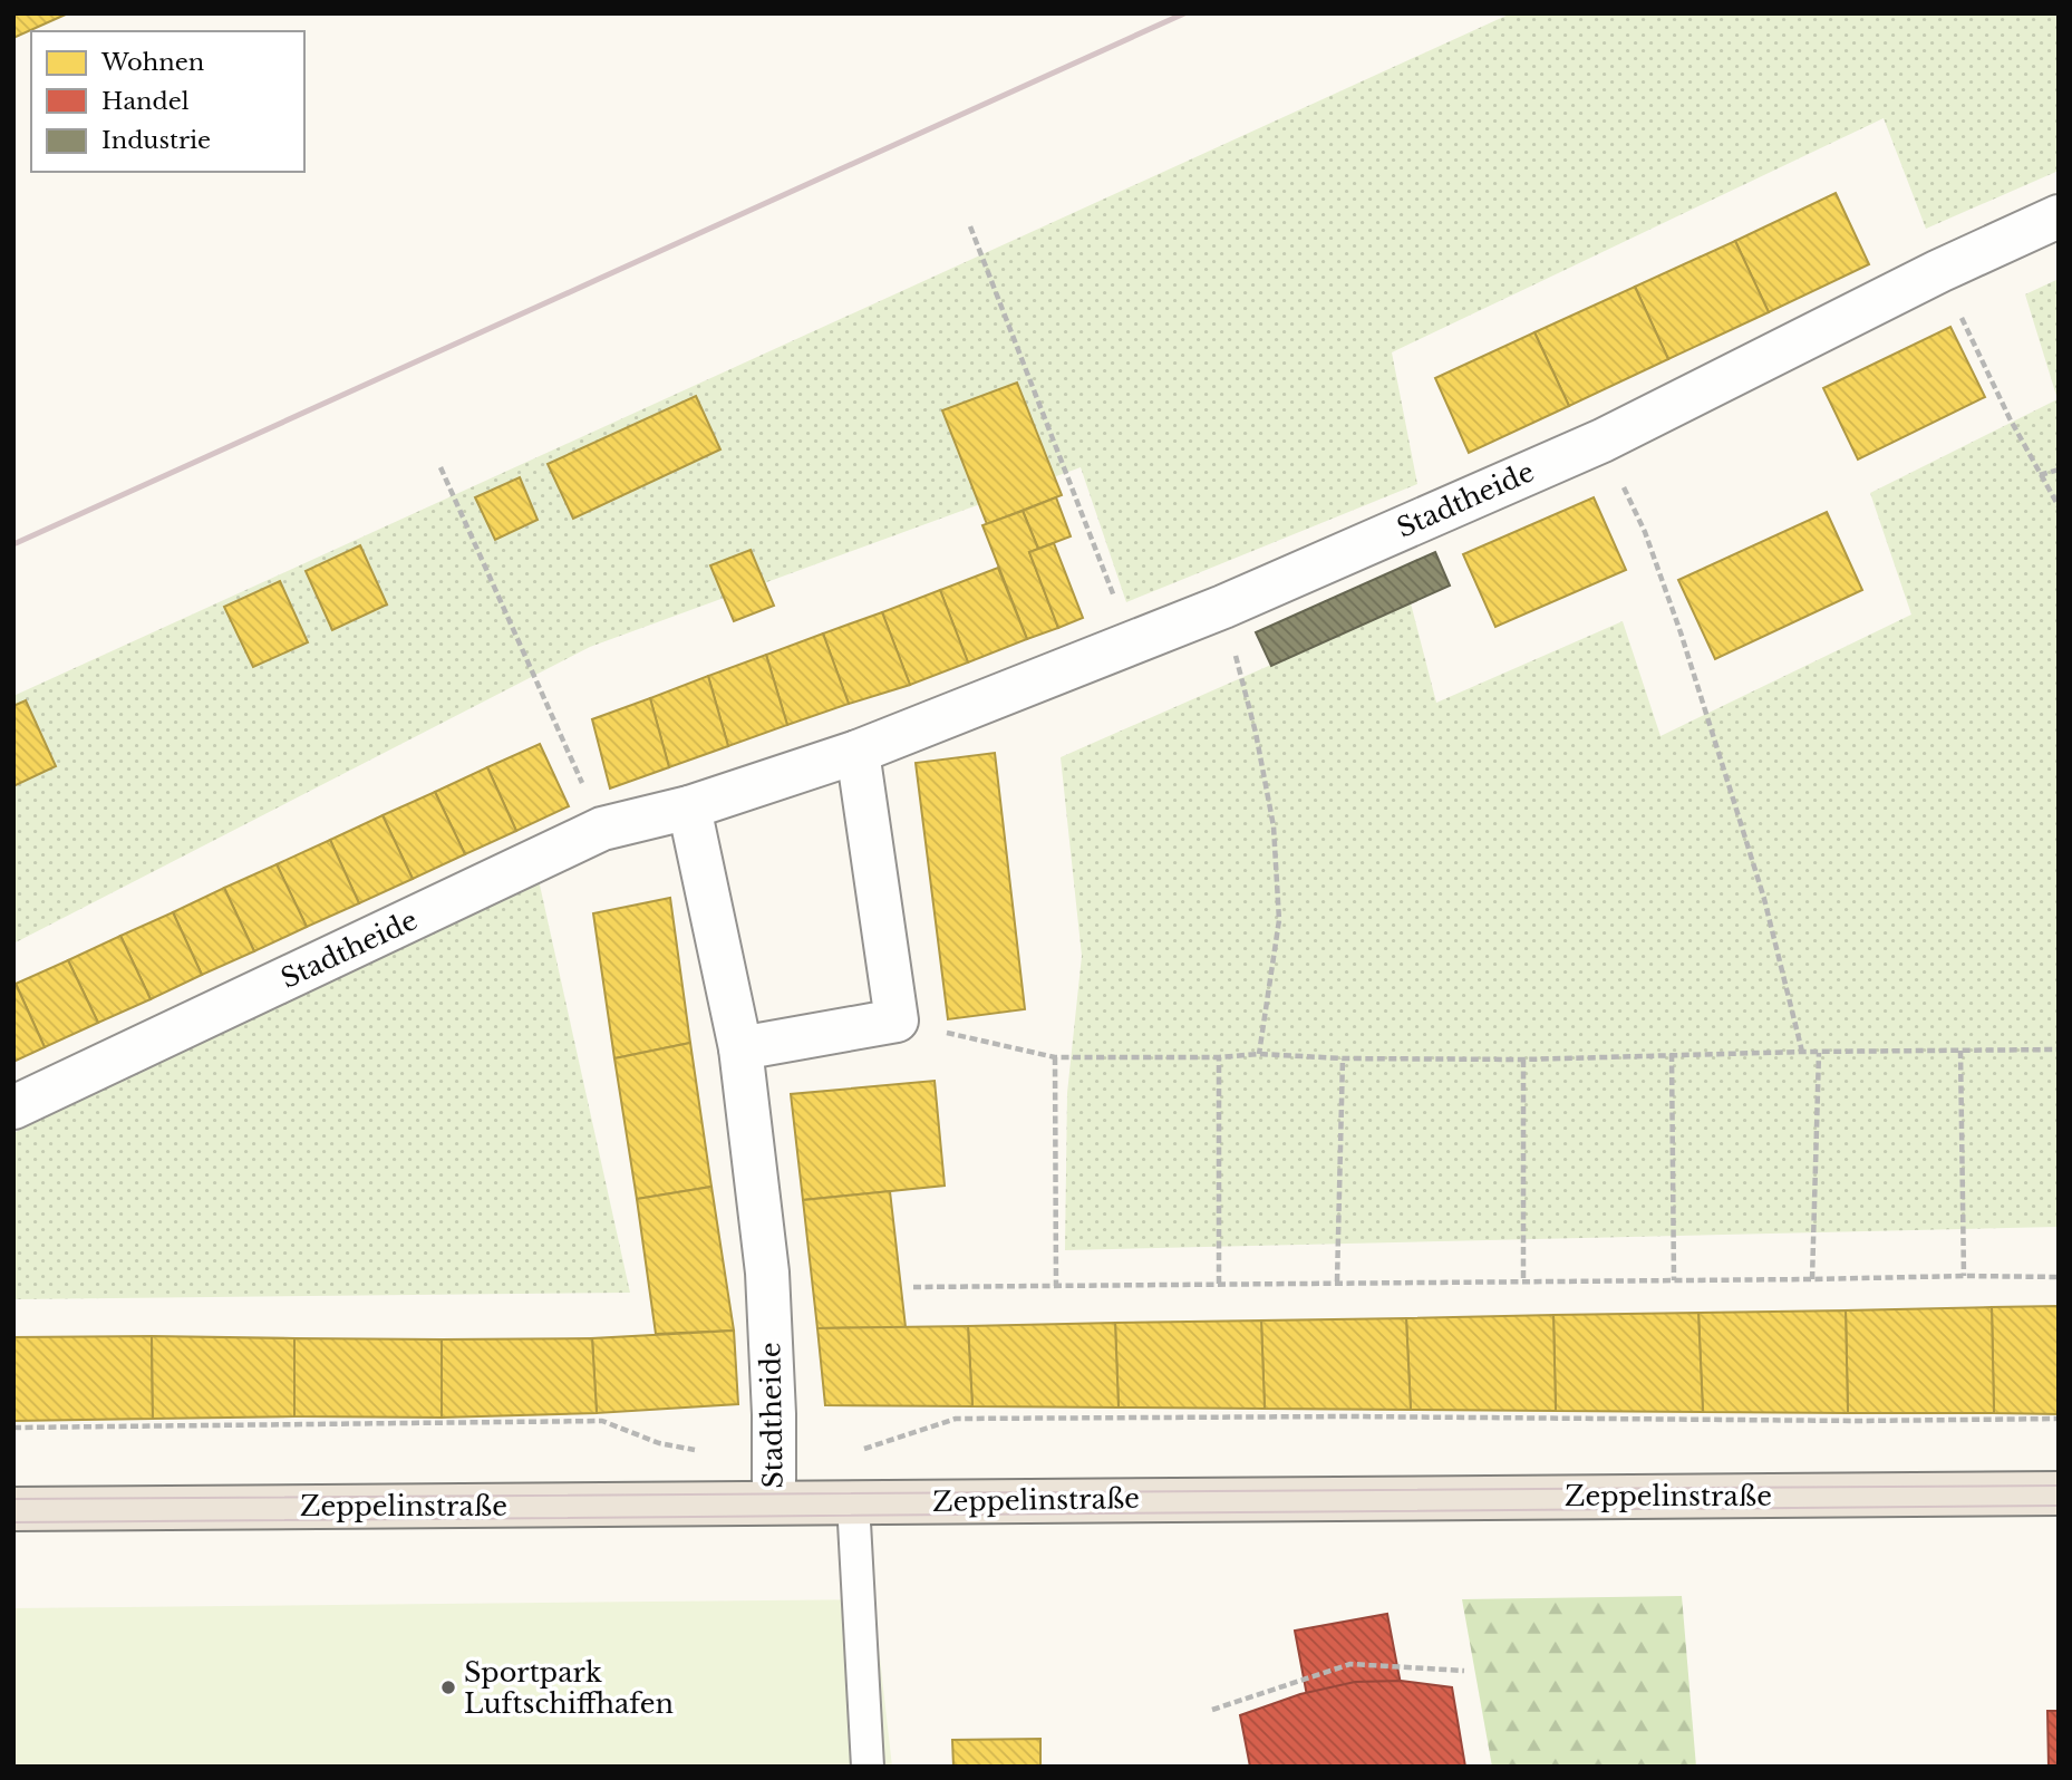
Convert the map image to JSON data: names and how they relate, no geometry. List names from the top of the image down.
{
  "streets": {
    "main road": ["Zeppelinstraße"],
    "street": ["Stadtheide"]
  },
  "crossings": [
    ["Stadtheide", "Zeppelinstraße"]
  ],
  "places": ["Sportpark Luftschiffhafen"],
  "legend": ["Wohnen", "Handel", "Industrie"]
}
